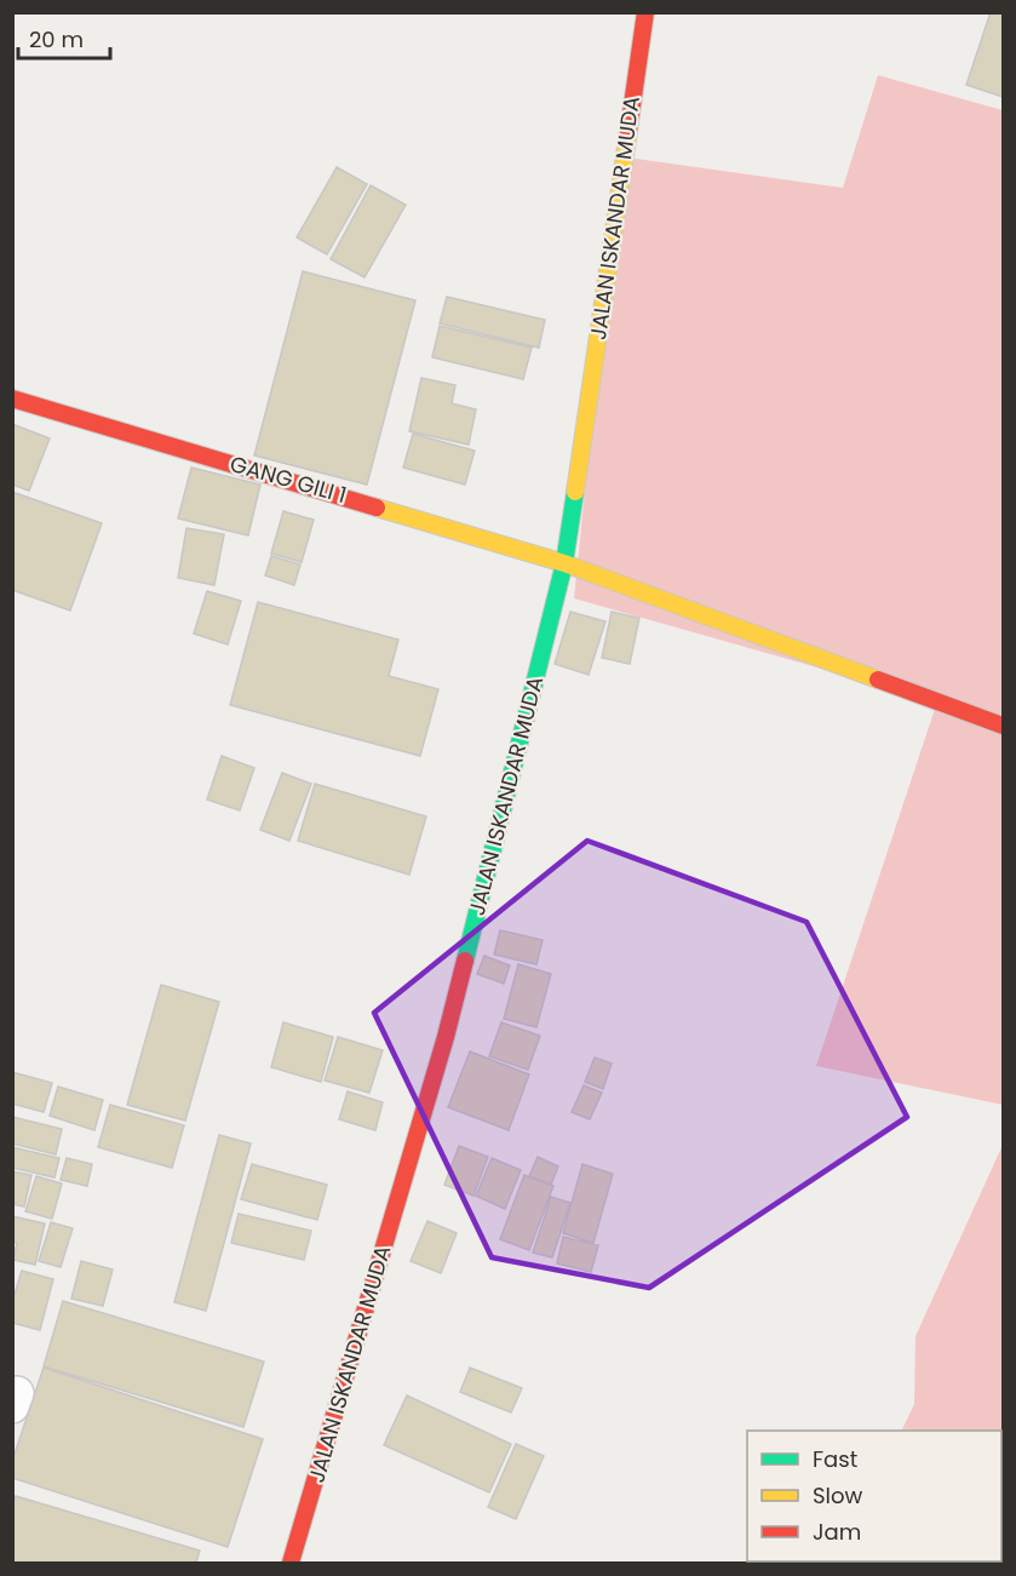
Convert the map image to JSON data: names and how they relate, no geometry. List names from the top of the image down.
{
  "streets": {
    "street": ["JALAN ISKANDAR MUDA", "GANG GILI 1"]
  },
  "crossings": [
    ["JALAN ISKANDAR MUDA", "GANG GILI 1"]
  ],
  "legend": ["Fast", "Slow", "Jam"],
  "scale_bar": "20 m"
}
